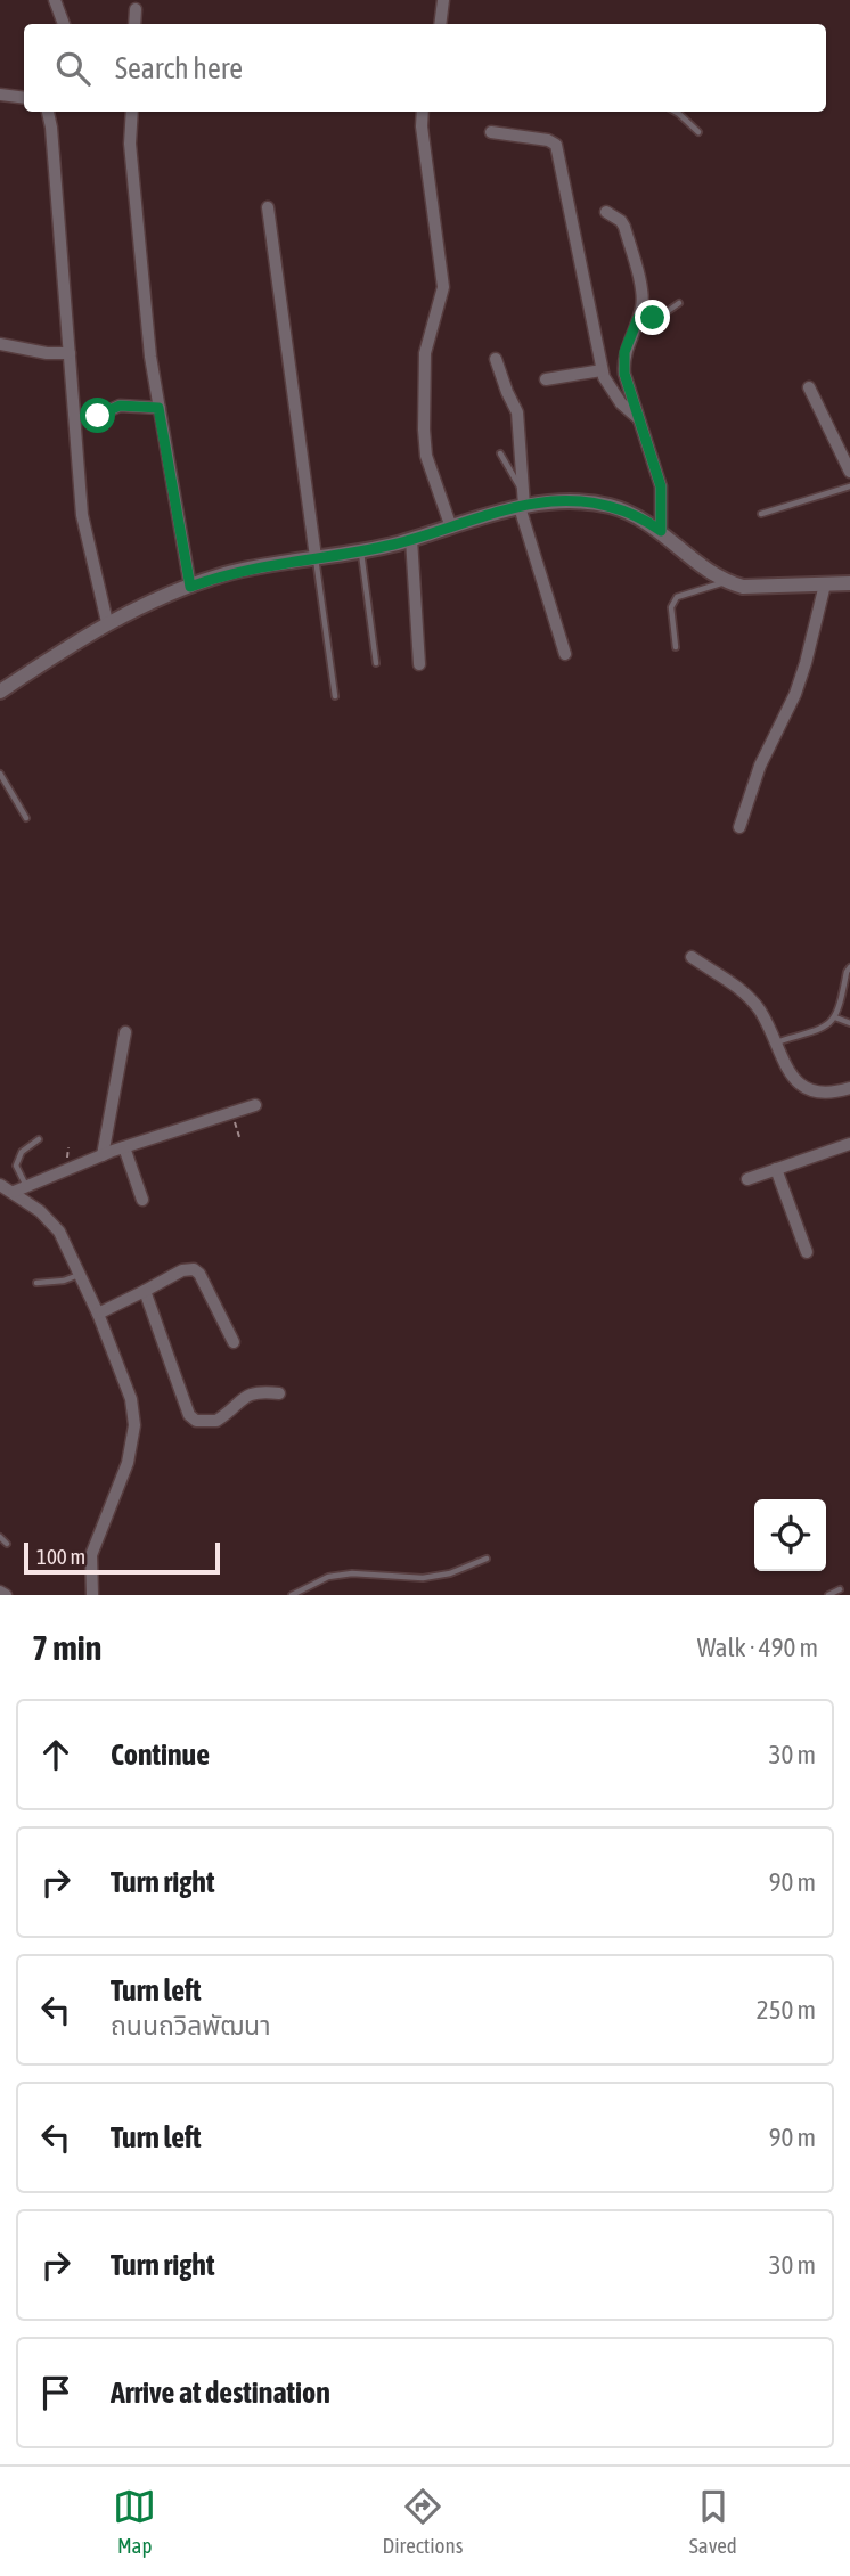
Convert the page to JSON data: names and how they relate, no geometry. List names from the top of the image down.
{
  "scale_bar": "100 m",
  "page": {
    "search": "Search here",
    "scale": "100 m",
    "heading": ["7 min", "Walk · 490 m"],
    "list": [
      ["Continue", "30 m"],
      ["Turn right", "90 m"],
      ["Turn left", "ถนนถวิลพัฒนา", "250 m"],
      ["Turn left", "90 m"],
      ["Turn right", "30 m"],
      "Arrive at destination"
    ],
    "nav": ["Map", "Directions", "Saved"]
  }
}
